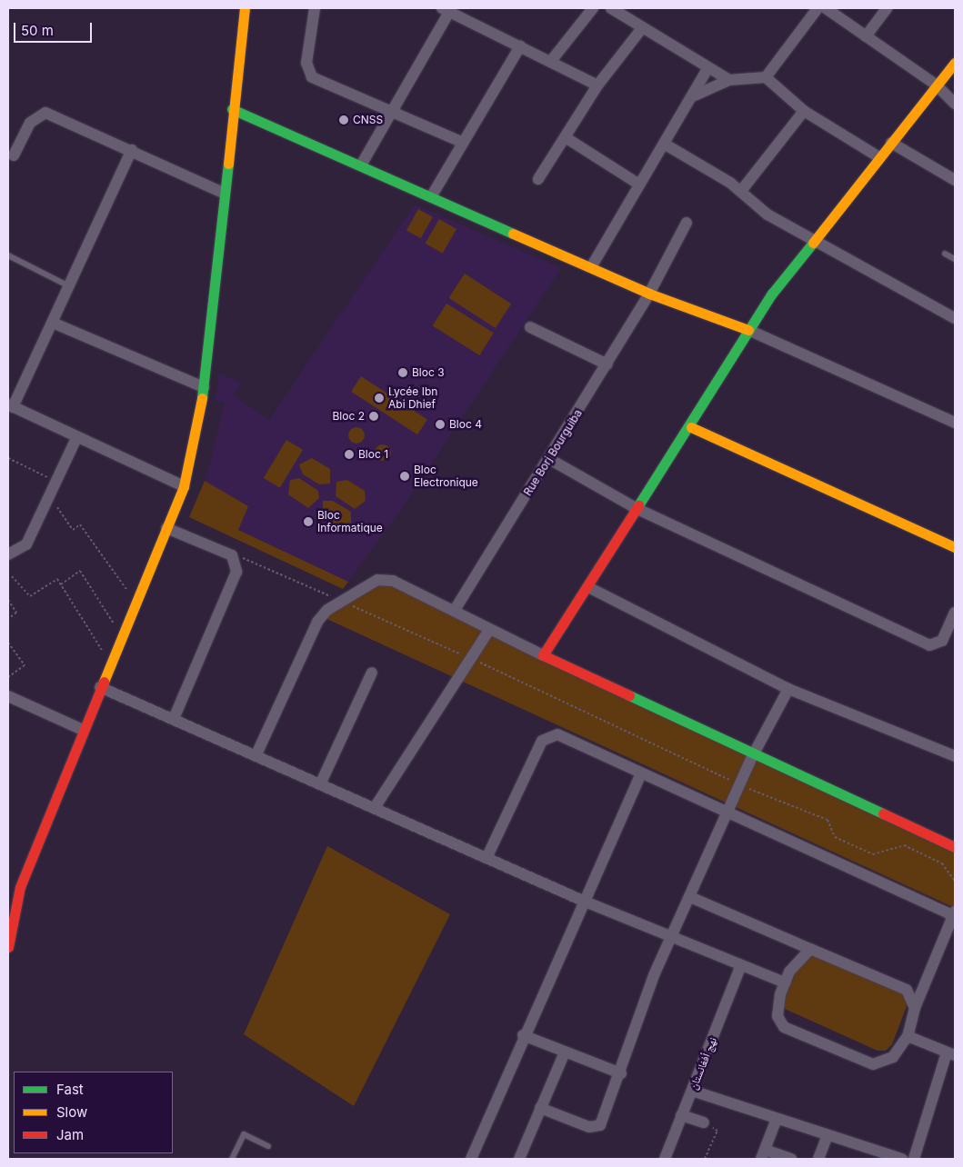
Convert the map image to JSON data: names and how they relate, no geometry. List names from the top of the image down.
{
  "streets": {
    "street": ["Rue Borj Bourguiba", "نهج أفغانستان"]
  },
  "places": [
    "CNSS",
    "Bloc 3",
    "Lycée Ibn Abi Dhief",
    "Bloc 2",
    "Bloc 4",
    "Bloc 1",
    "Bloc Electronique",
    "Bloc Informatique"
  ],
  "legend": ["Fast", "Slow", "Jam"],
  "scale_bar": "50 m"
}
